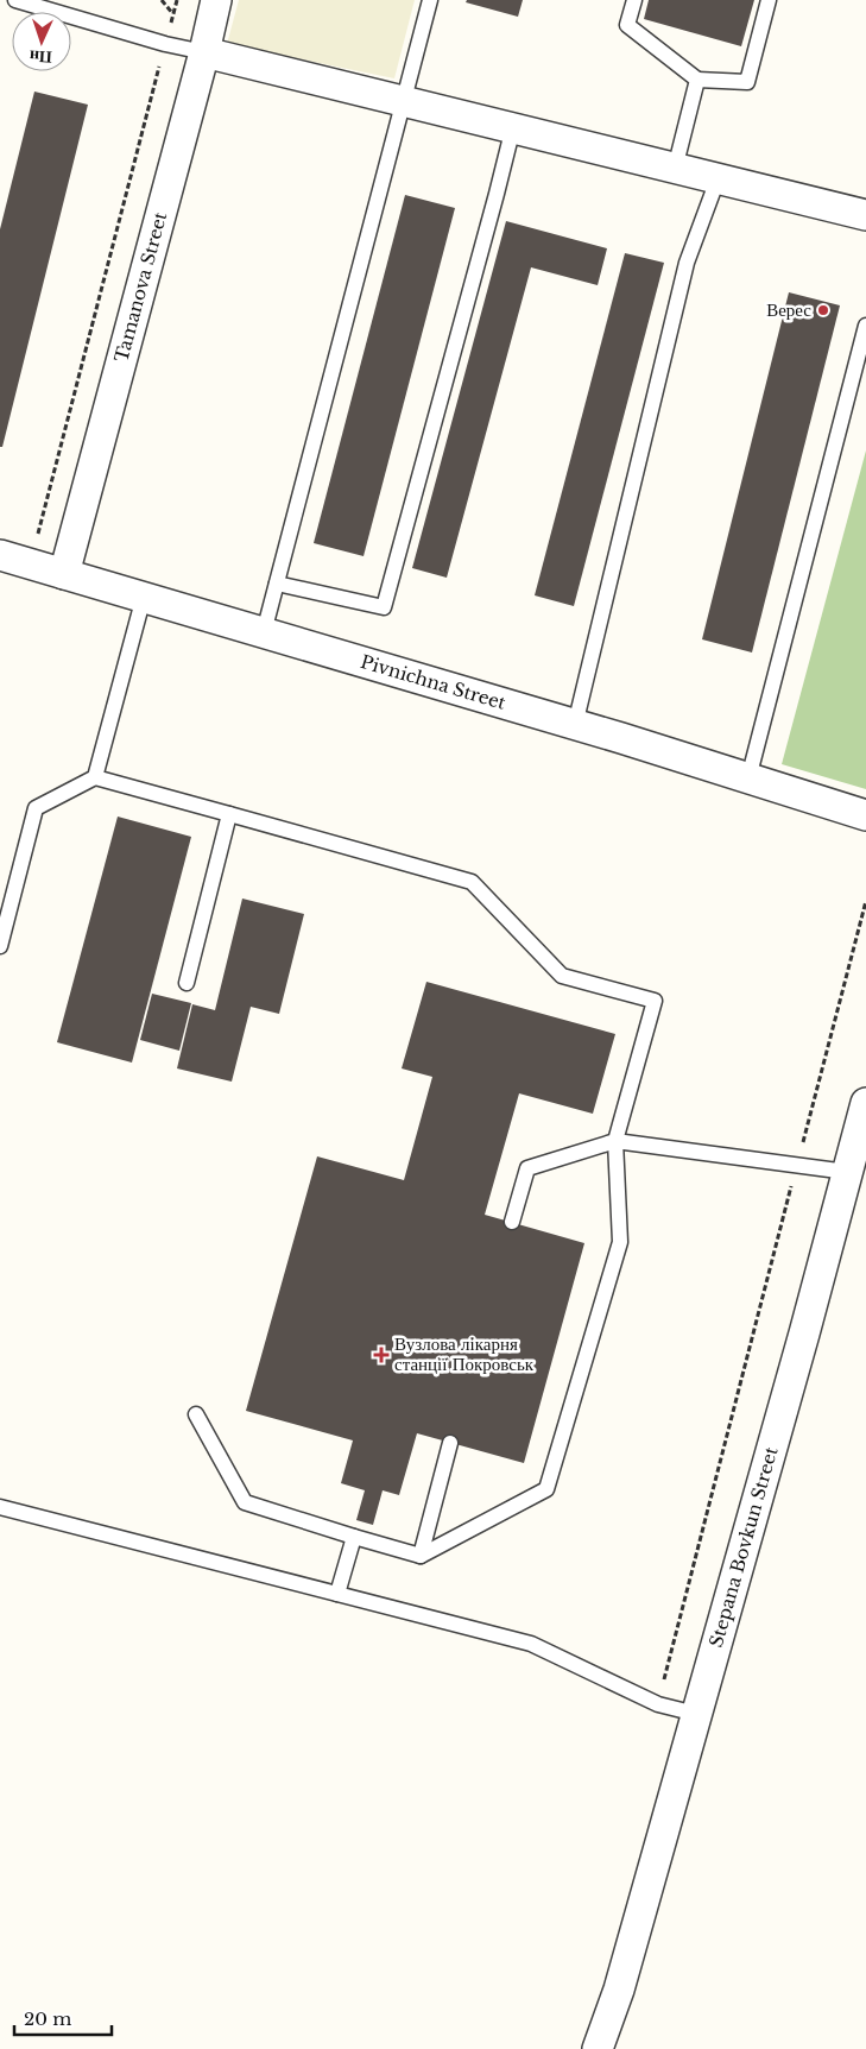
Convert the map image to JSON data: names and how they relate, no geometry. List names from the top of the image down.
{
  "streets": {
    "street": ["Tamanova Street", "Pivnichna Street", "Stepana Bovkun Street"]
  },
  "crossings": [
    ["Tamanova Street", "Pivnichna Street"]
  ],
  "places": {
    "other": ["Верес"],
    "health": ["Вузлова лікарня станції Покровськ"]
  },
  "scale_bar": "20 m",
  "north": "bottom"
}
